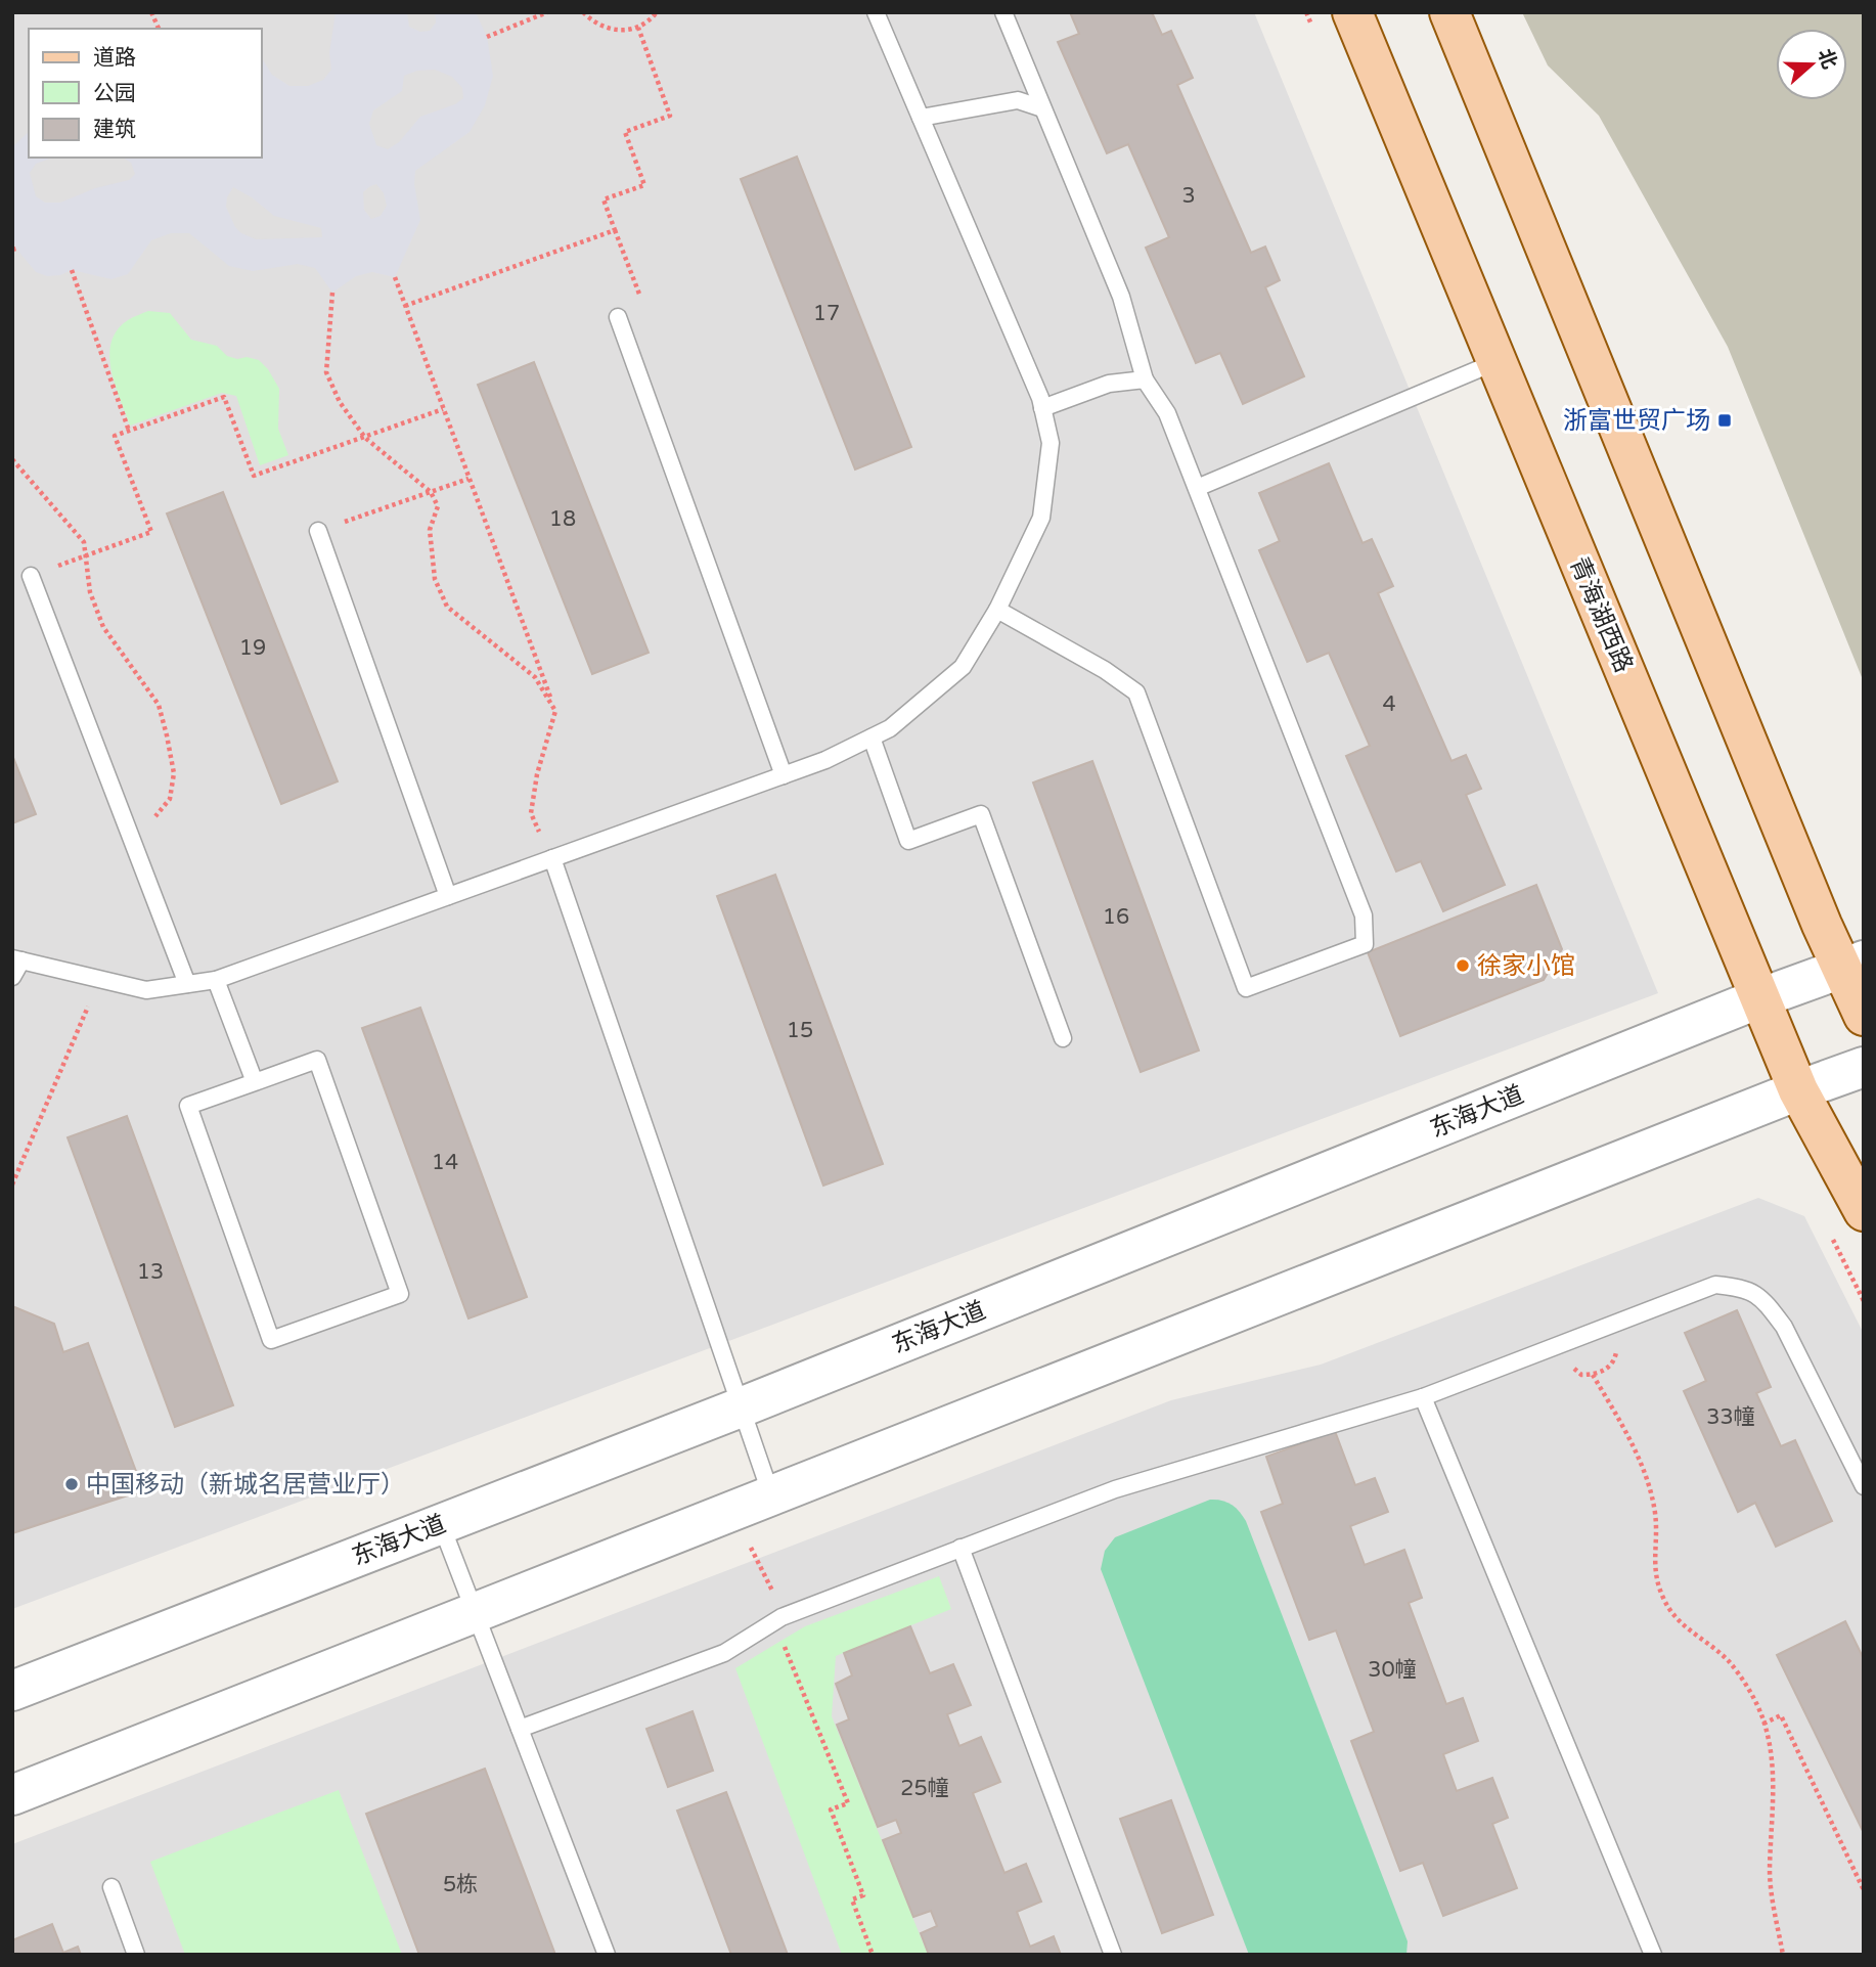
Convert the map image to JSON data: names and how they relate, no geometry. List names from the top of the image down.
{
  "streets": {
    "main road": ["青海湖西路"],
    "street": ["东海大道"]
  },
  "crossings": [
    ["青海湖西路", "东海大道"]
  ],
  "places": {
    "transit": ["浙富世贸广场"],
    "other": ["徐家小馆", "中国移动（新城名居营业厅）"]
  },
  "house_numbers": [
    "3",
    "17",
    "18",
    "19",
    "4",
    "16",
    "15",
    "14",
    "13",
    "33幢",
    "30幢",
    "25幢",
    "5栋"
  ],
  "legend": ["道路", "公园", "建筑"],
  "north": "right"
}
